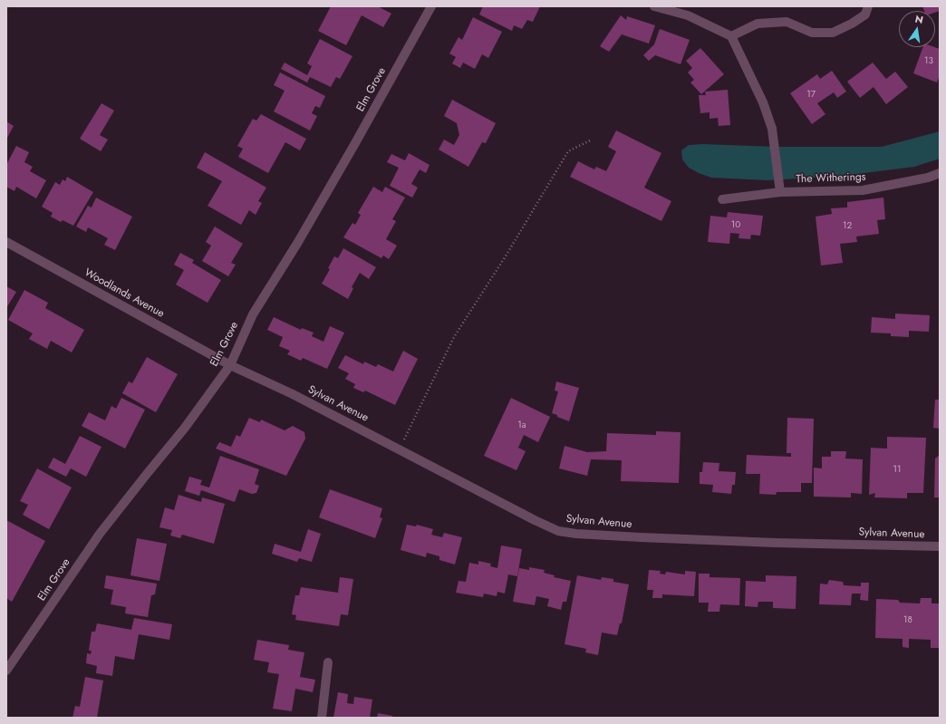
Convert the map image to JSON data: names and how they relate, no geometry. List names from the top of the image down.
{
  "streets": {
    "street": [
      "Elm Grove",
      "The Witherings",
      "Woodlands Avenue",
      "Sylvan Avenue"
    ]
  },
  "crossings": [
    ["Elm Grove", "Woodlands Avenue"],
    ["Elm Grove", "Sylvan Avenue"],
    ["Woodlands Avenue", "Sylvan Avenue"]
  ],
  "house_numbers": [
    "13",
    "17",
    "10",
    "12",
    "1a",
    "11",
    "18"
  ],
  "north": "top"
}
